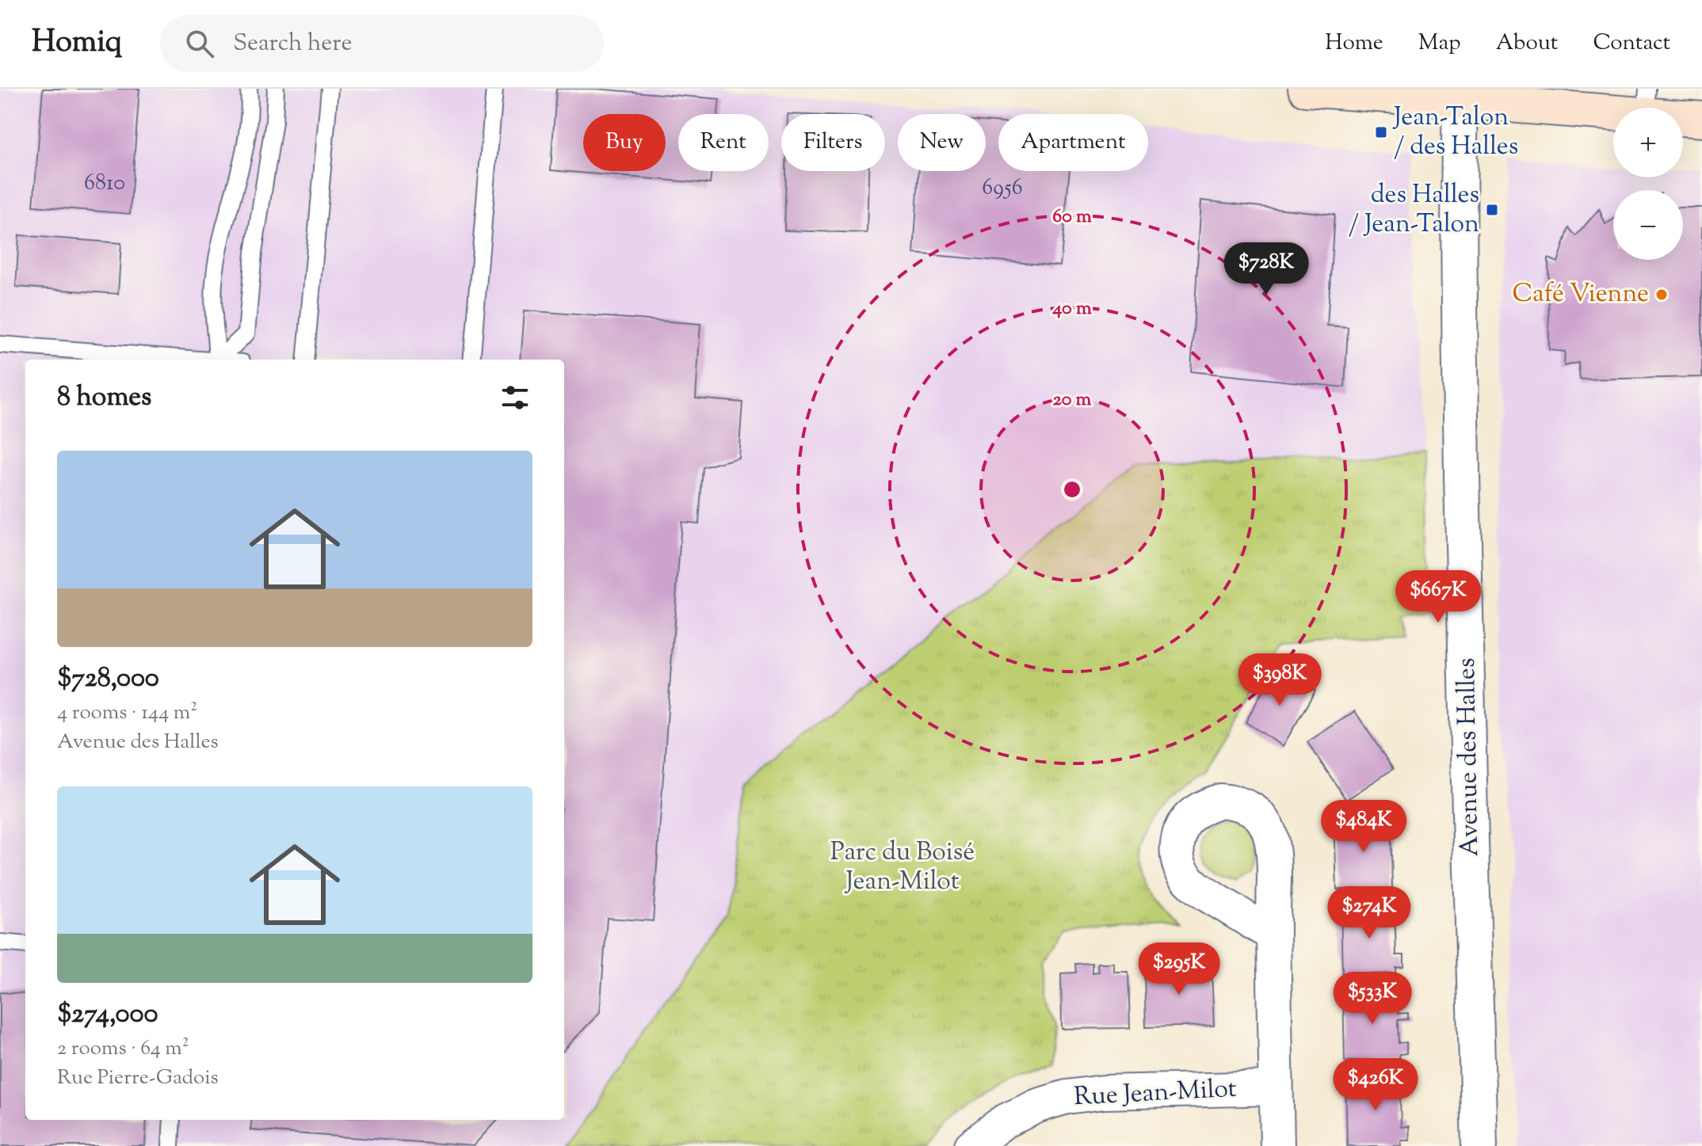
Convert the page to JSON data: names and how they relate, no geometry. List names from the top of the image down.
{
  "streets": {
    "street": ["Avenue des Halles", "Rue Jean-Milot"]
  },
  "parks": ["Parc du Boisé Jean-Milot"],
  "places": {
    "transit": ["Jean-Talon / des Halles", "des Halles / Jean-Talon"],
    "other": ["Café Vienne"]
  },
  "house_numbers": ["6810", "6956"],
  "page": {
    "header": "Homiq",
    "search": "Search here",
    "nav": [
      "Home",
      "Map",
      "About",
      "Contact"
    ],
    "map_buttons": ["+", "−"],
    "chip": [
      "Buy",
      "Rent",
      "Filters",
      "New",
      "Apartment"
    ],
    "price": [
      "$728K",
      "$667K",
      "$398K",
      "$484K",
      "$274K",
      "$295K",
      "$533K",
      "$426K"
    ],
    "heading": "8 homes",
    "list": [
      {
        "name": "$728,000",
        "note": "4 rooms · 144 m² · Avenue des Halles"
      },
      {
        "name": "$274,000",
        "note": "2 rooms · 64 m² · Rue Pierre-Gadois"
      }
    ]
  },
  "rings": ["60 m", "40 m", "20 m"]
}
